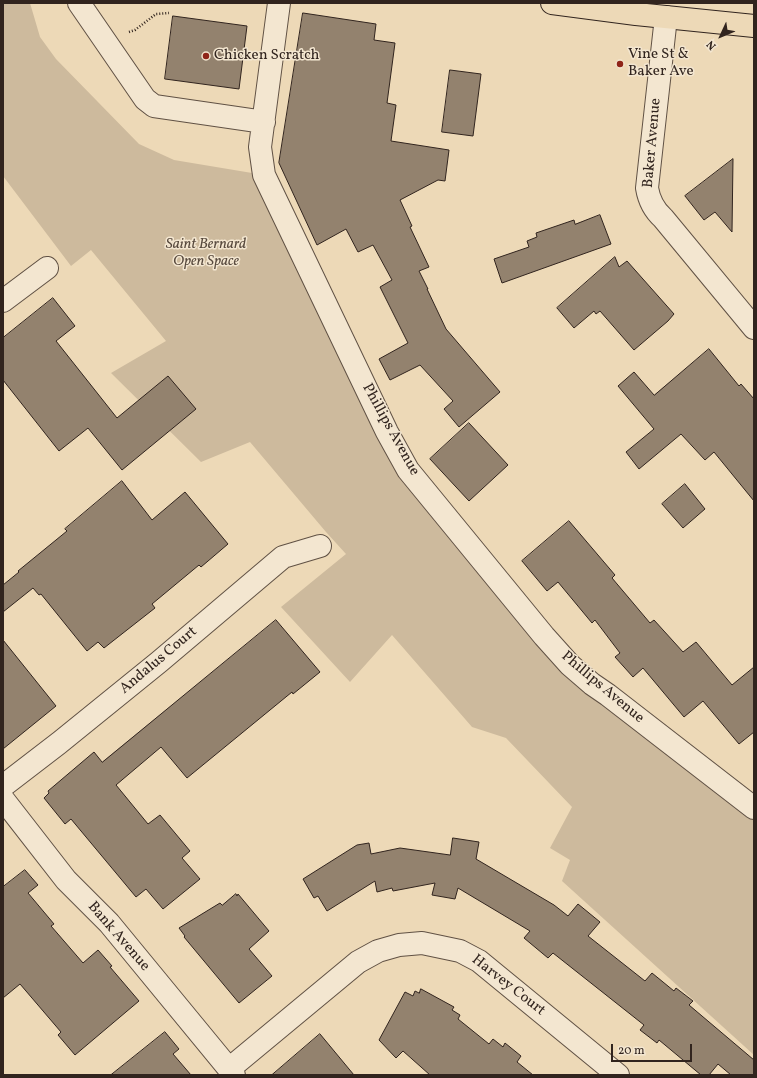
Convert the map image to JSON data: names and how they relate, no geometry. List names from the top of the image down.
{
  "streets": {
    "street": [
      "Baker Avenue",
      "Phillips Avenue",
      "Andalus Court",
      "Bank Avenue",
      "Harvey Court"
    ]
  },
  "crossings": [
    ["Bank Avenue", "Harvey Court"]
  ],
  "parks": ["Saint Bernard Open Space"],
  "places": ["Chicken Scratch", "Vine St & Baker Ave"],
  "scale_bar": "20 m",
  "north": "bottom left"
}
